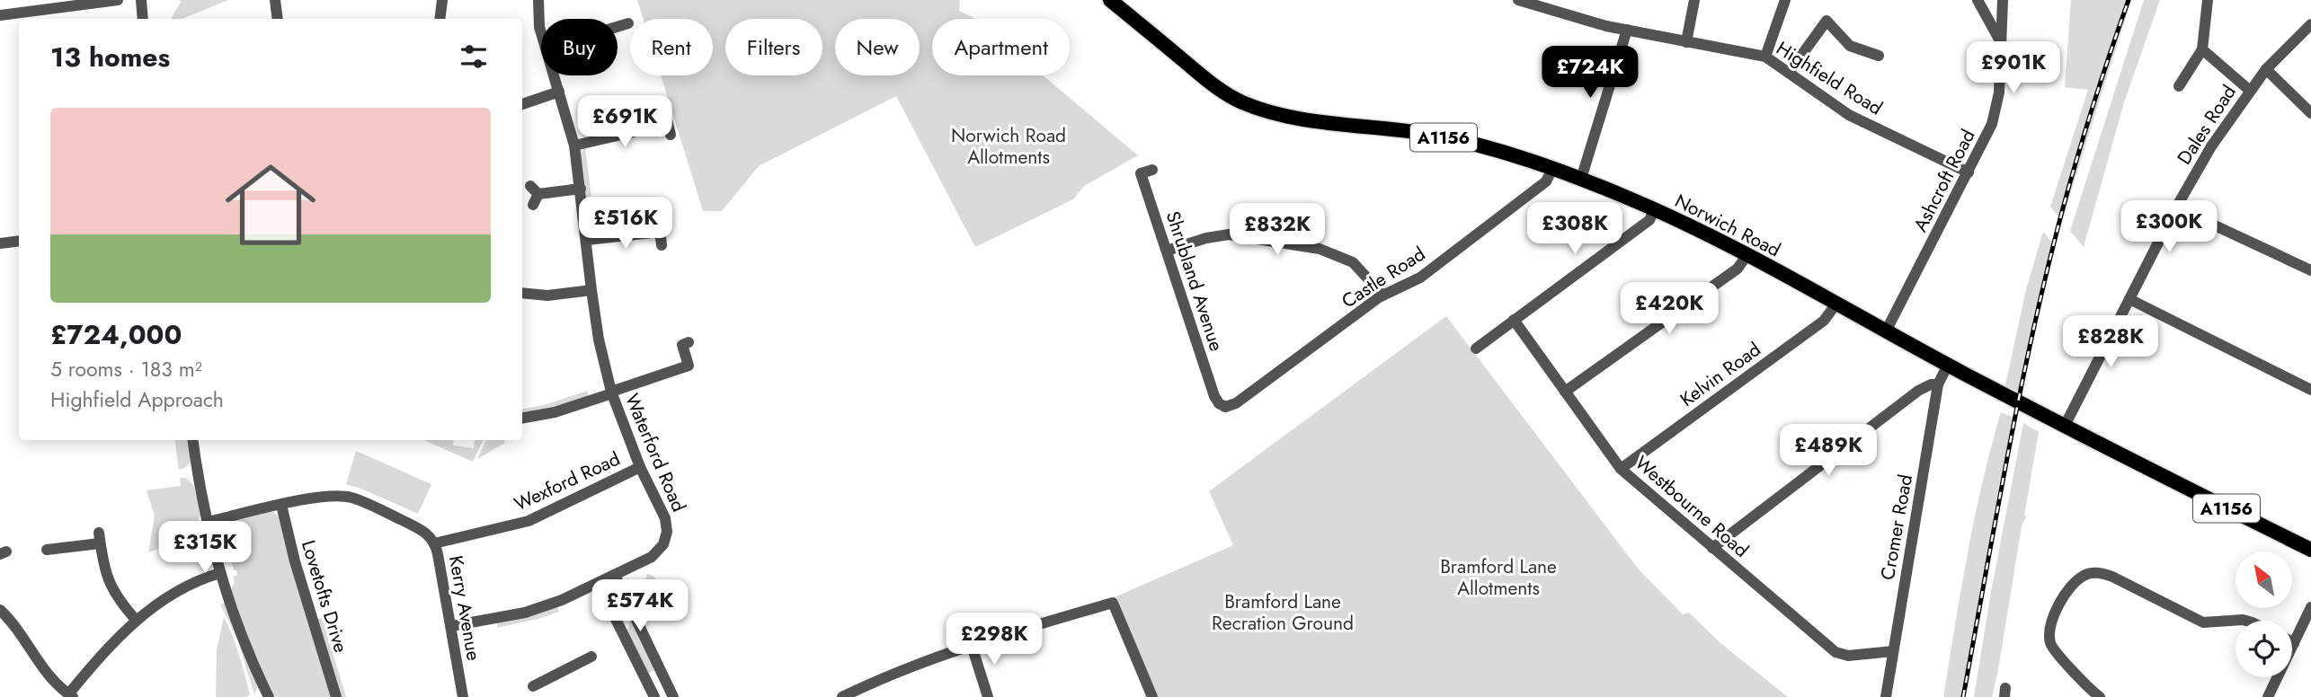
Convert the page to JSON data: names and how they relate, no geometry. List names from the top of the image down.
{
  "streets": {
    "main road": ["A1156", "Norwich Road"],
    "street": [
      "Highfield Road",
      "Dales Road",
      "Ashcroft Road",
      "Castle Road",
      "Shrubland Avenue",
      "Kelvin Road",
      "Waterford Road",
      "Wexford Road",
      "Westbourne Road",
      "Cromer Road",
      "Lovetofts Drive",
      "Kerry Avenue"
    ]
  },
  "crossings": [
    ["Highfield Road", "Ashcroft Road"],
    ["Dales Road", "Norwich Road"],
    ["Ashcroft Road", "Norwich Road"],
    ["Norwich Road", "Castle Road"],
    ["Norwich Road", "Kelvin Road"],
    ["Norwich Road", "Cromer Road"],
    ["Castle Road", "Shrubland Avenue"],
    ["Kelvin Road", "Westbourne Road"],
    ["Waterford Road", "Wexford Road"],
    ["Waterford Road", "Kerry Avenue"],
    ["Wexford Road", "Kerry Avenue"],
    ["Westbourne Road", "Cromer Road"],
    ["Lovetofts Drive", "Kerry Avenue"]
  ],
  "parks": ["Norwich Road Allotments", "Bramford Lane Allotments", "Bramford Lane Recration Ground"],
  "north": "top left",
  "page": {
    "chip": [
      "Buy",
      "Rent",
      "Filters",
      "New",
      "Apartment"
    ],
    "heading": "13 homes",
    "price": [
      "£901K",
      "£724K",
      "£691K",
      "£516K",
      "£300K",
      "£308K",
      "£832K",
      "£420K",
      "£828K",
      "£489K",
      "£315K",
      "£574K",
      "£298K"
    ],
    "list": [
      {
        "name": "£724,000",
        "note": "5 rooms · 183 m² · Highfield Approach"
      }
    ]
  }
}
